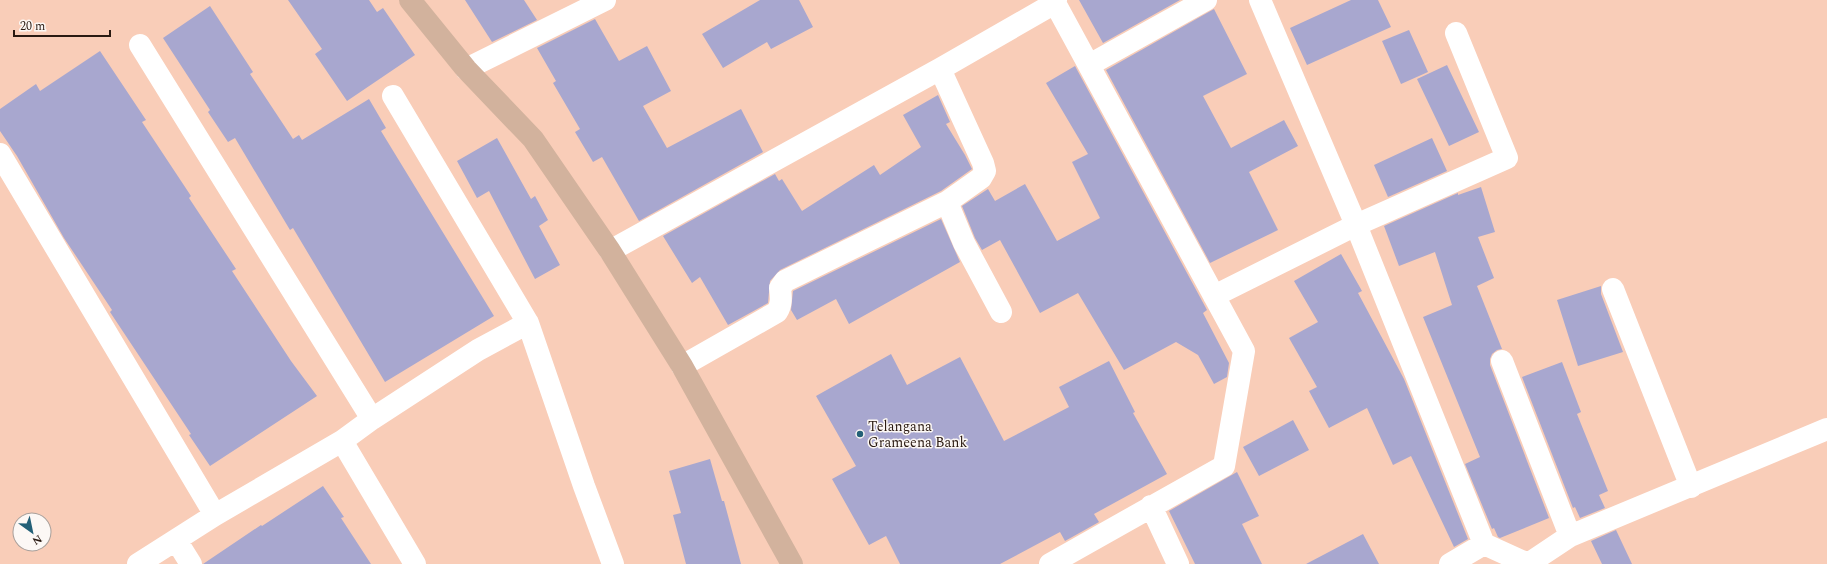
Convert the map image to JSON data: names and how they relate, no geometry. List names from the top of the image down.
{
  "places": ["Telangana Grameena Bank"],
  "scale_bar": "20 m",
  "north": "bottom right"
}
